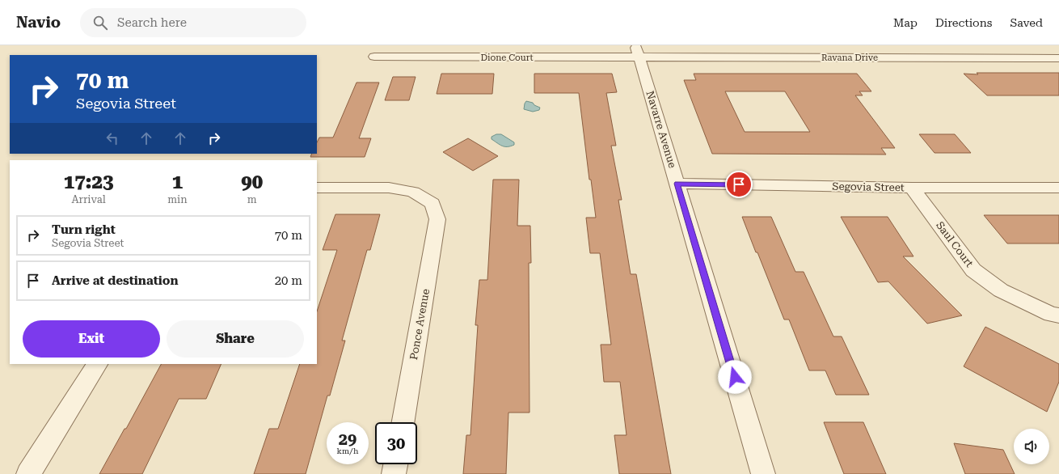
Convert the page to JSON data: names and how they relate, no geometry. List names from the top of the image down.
{
  "streets": {
    "street": [
      "Dione Court",
      "Ravana Drive",
      "Navarre Avenue",
      "Segovia Street",
      "Saul Court",
      "Ponce Avenue"
    ]
  },
  "crossings": [
    ["Dione Court", "Ravana Drive"],
    ["Dione Court", "Navarre Avenue"],
    ["Ravana Drive", "Navarre Avenue"],
    ["Navarre Avenue", "Segovia Street"],
    ["Segovia Street", "Saul Court"]
  ],
  "page": {
    "header": "Navio",
    "search": "Search here",
    "nav": ["Map", "Directions", "Saved"],
    "turn": ["70 m", "Segovia Street"],
    "eta": [
      "17:23",
      "Arrival",
      "1",
      "min",
      "90",
      "m"
    ],
    "list": [
      {
        "name": "Turn right",
        "note": "Segovia Street",
        "value": "70 m"
      },
      {
        "name": "Arrive at destination",
        "value": "20 m"
      }
    ],
    "buttons": ["Exit", "Share"],
    "speed": "29 km/h",
    "limit": "30"
  }
}
